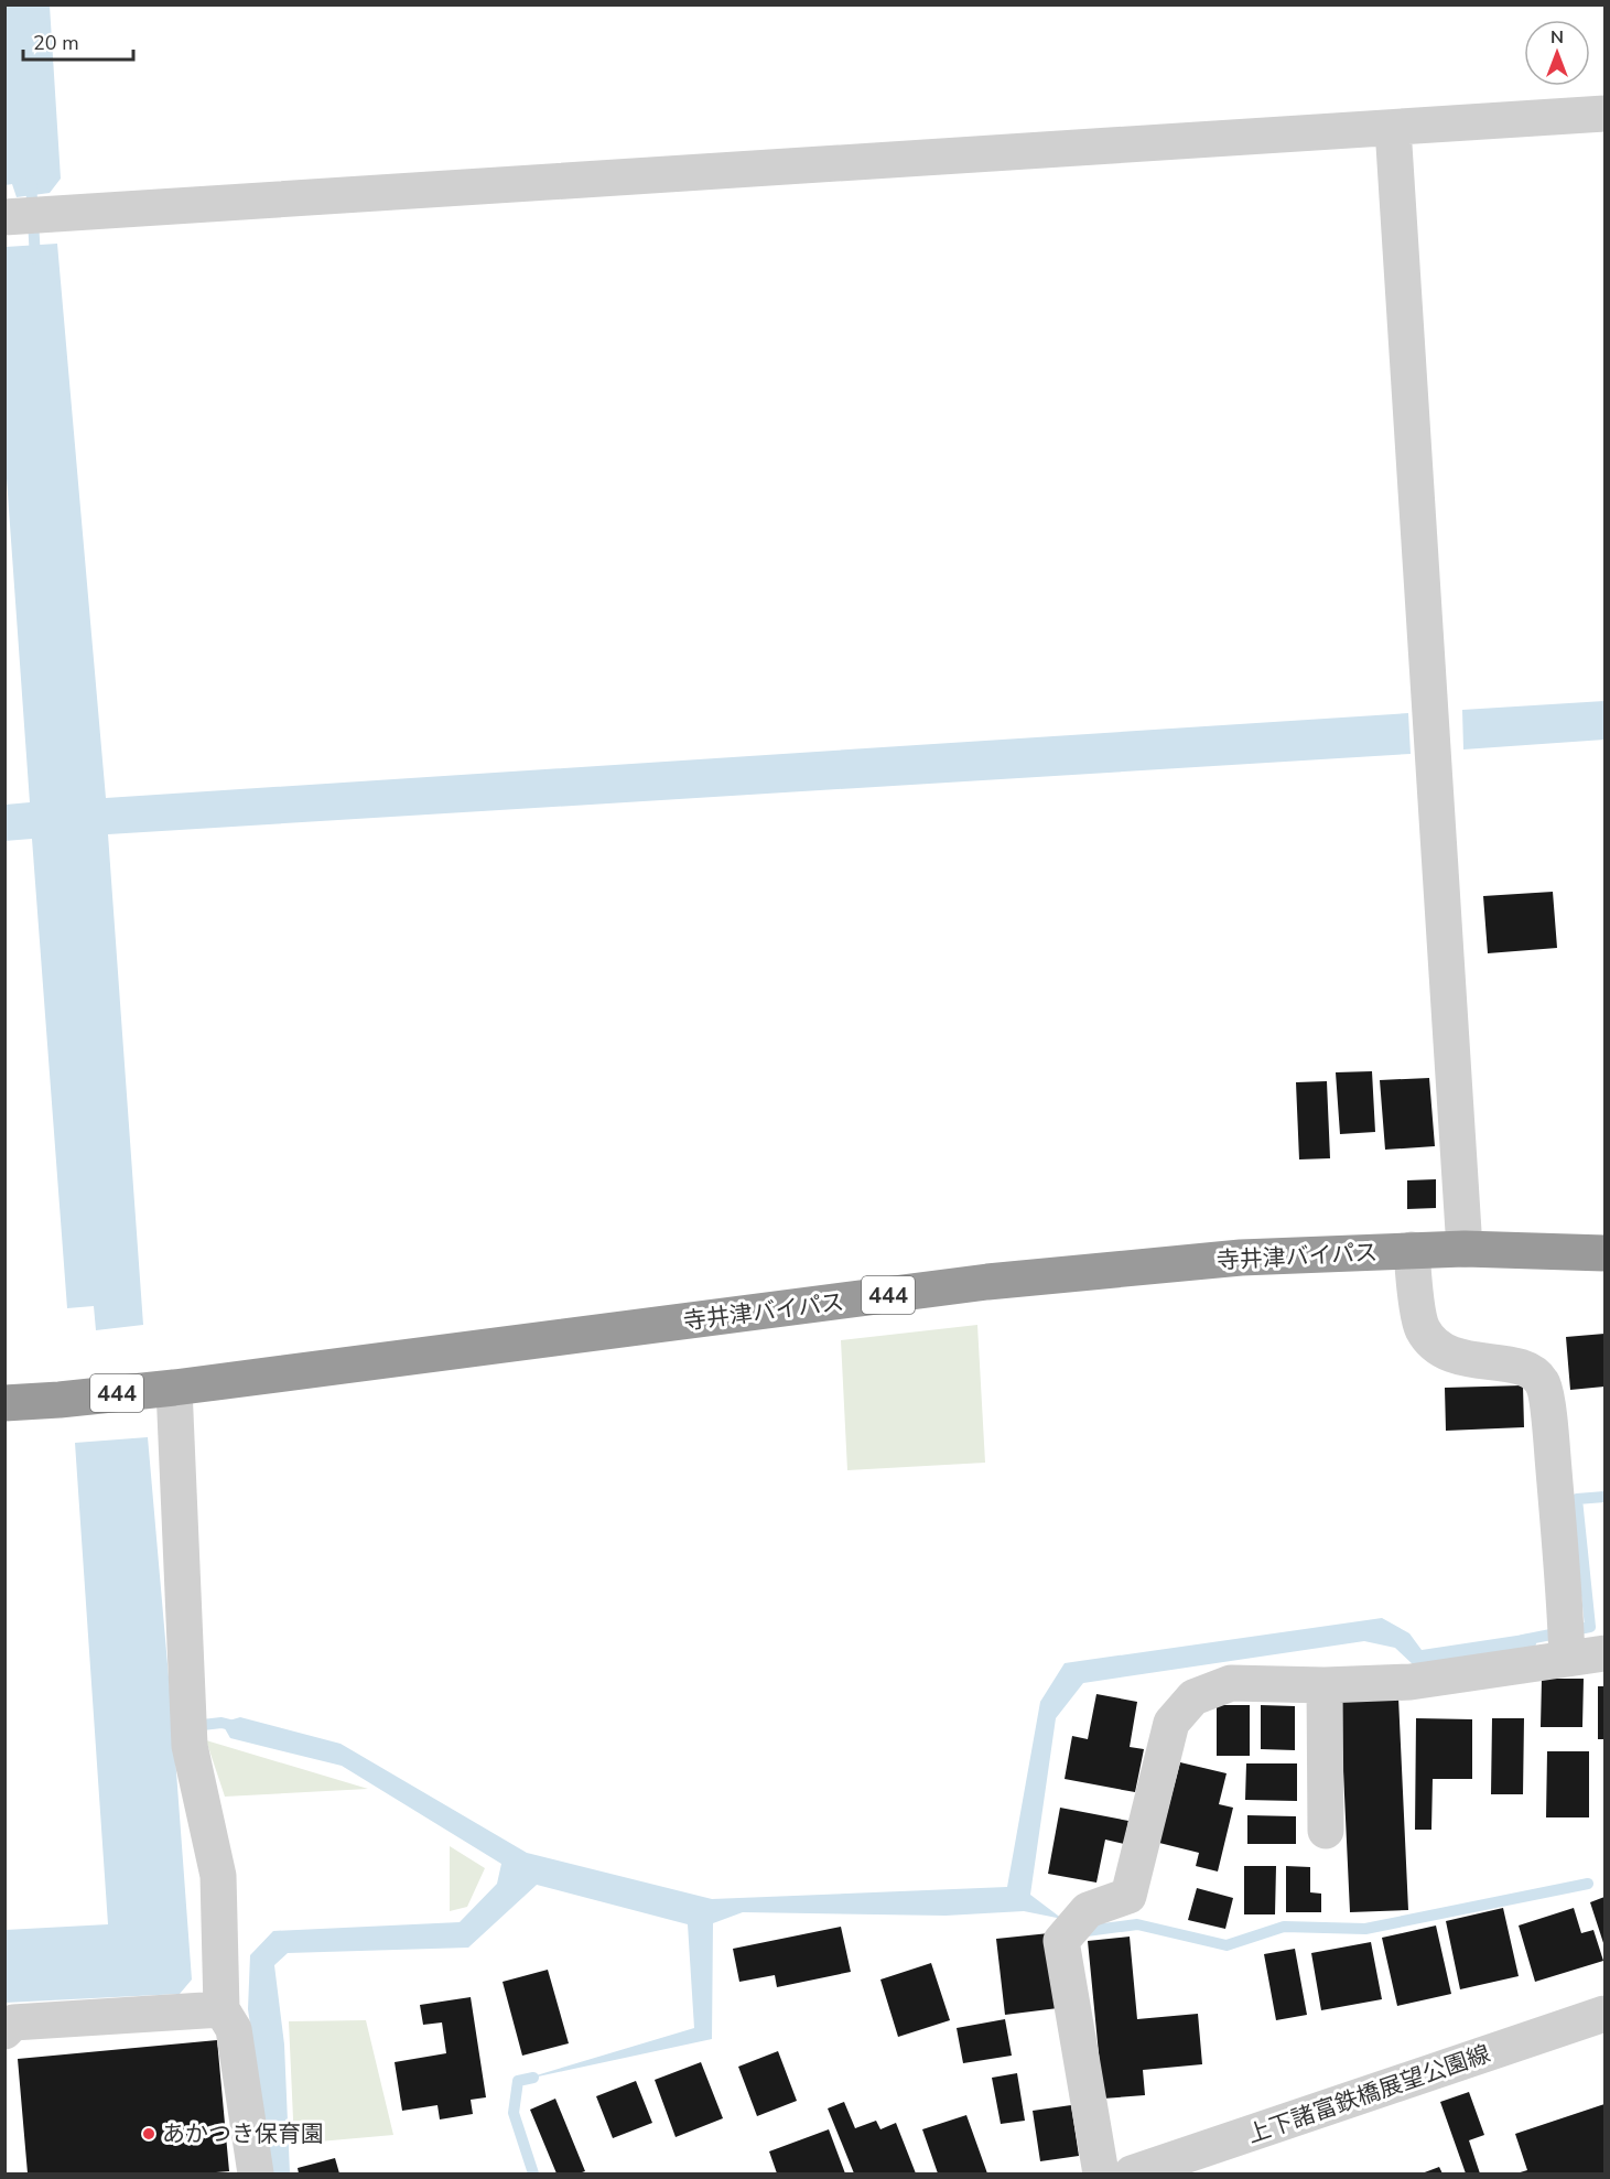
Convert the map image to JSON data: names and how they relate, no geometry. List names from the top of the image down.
{
  "streets": {
    "highway": ["寺井津バイパス", "444"],
    "street": ["上下諸富鉄橋展望公園線"]
  },
  "places": ["あかつき保育園"],
  "scale_bar": "20 m",
  "north": "top"
}
